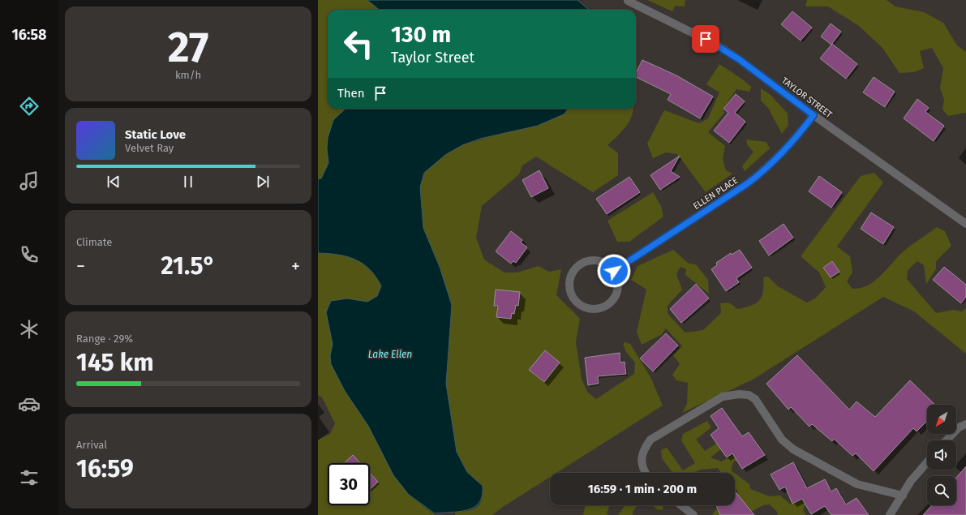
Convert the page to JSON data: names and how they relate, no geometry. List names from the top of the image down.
{
  "streets": {
    "street": ["TAYLOR STREET", "ELLEN PLACE"]
  },
  "crossings": [
    ["TAYLOR STREET", "ELLEN PLACE"]
  ],
  "water": ["Lake Ellen"],
  "north": "bottom left",
  "page": {
    "tabs": "16:58",
    "tile": [
      ["27", "km/h"],
      "Climate",
      ["Range · 29%", "145 km"],
      ["Arrival", "16:59"]
    ],
    "turn": ["130 m", "Taylor Street"],
    "then": "Then",
    "song": ["Static Love", "Velvet Ray"],
    "heat": ["−", "21.5°", "+"],
    "limit": "30",
    "trip": "16:59 · 1 min · 200 m"
  }
}
